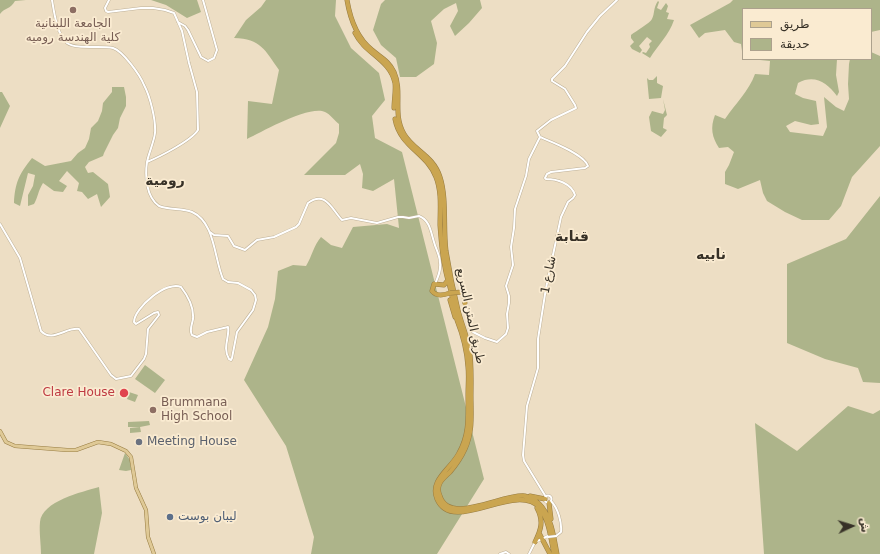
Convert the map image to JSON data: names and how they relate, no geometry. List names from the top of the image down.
{
  "streets": {
    "highway": ["طريق المتن السريع"],
    "street": ["شارع 1"]
  },
  "districts": ["رومية", "قنابة", "نابيه"],
  "places": [
    "الجامعة اللبنانية كلية الهندسة روميه",
    "Clare House",
    "Brummana High School",
    "Meeting House",
    "ليبان بوست"
  ],
  "legend": ["طريق", "حديقة"],
  "north": "right"
}
